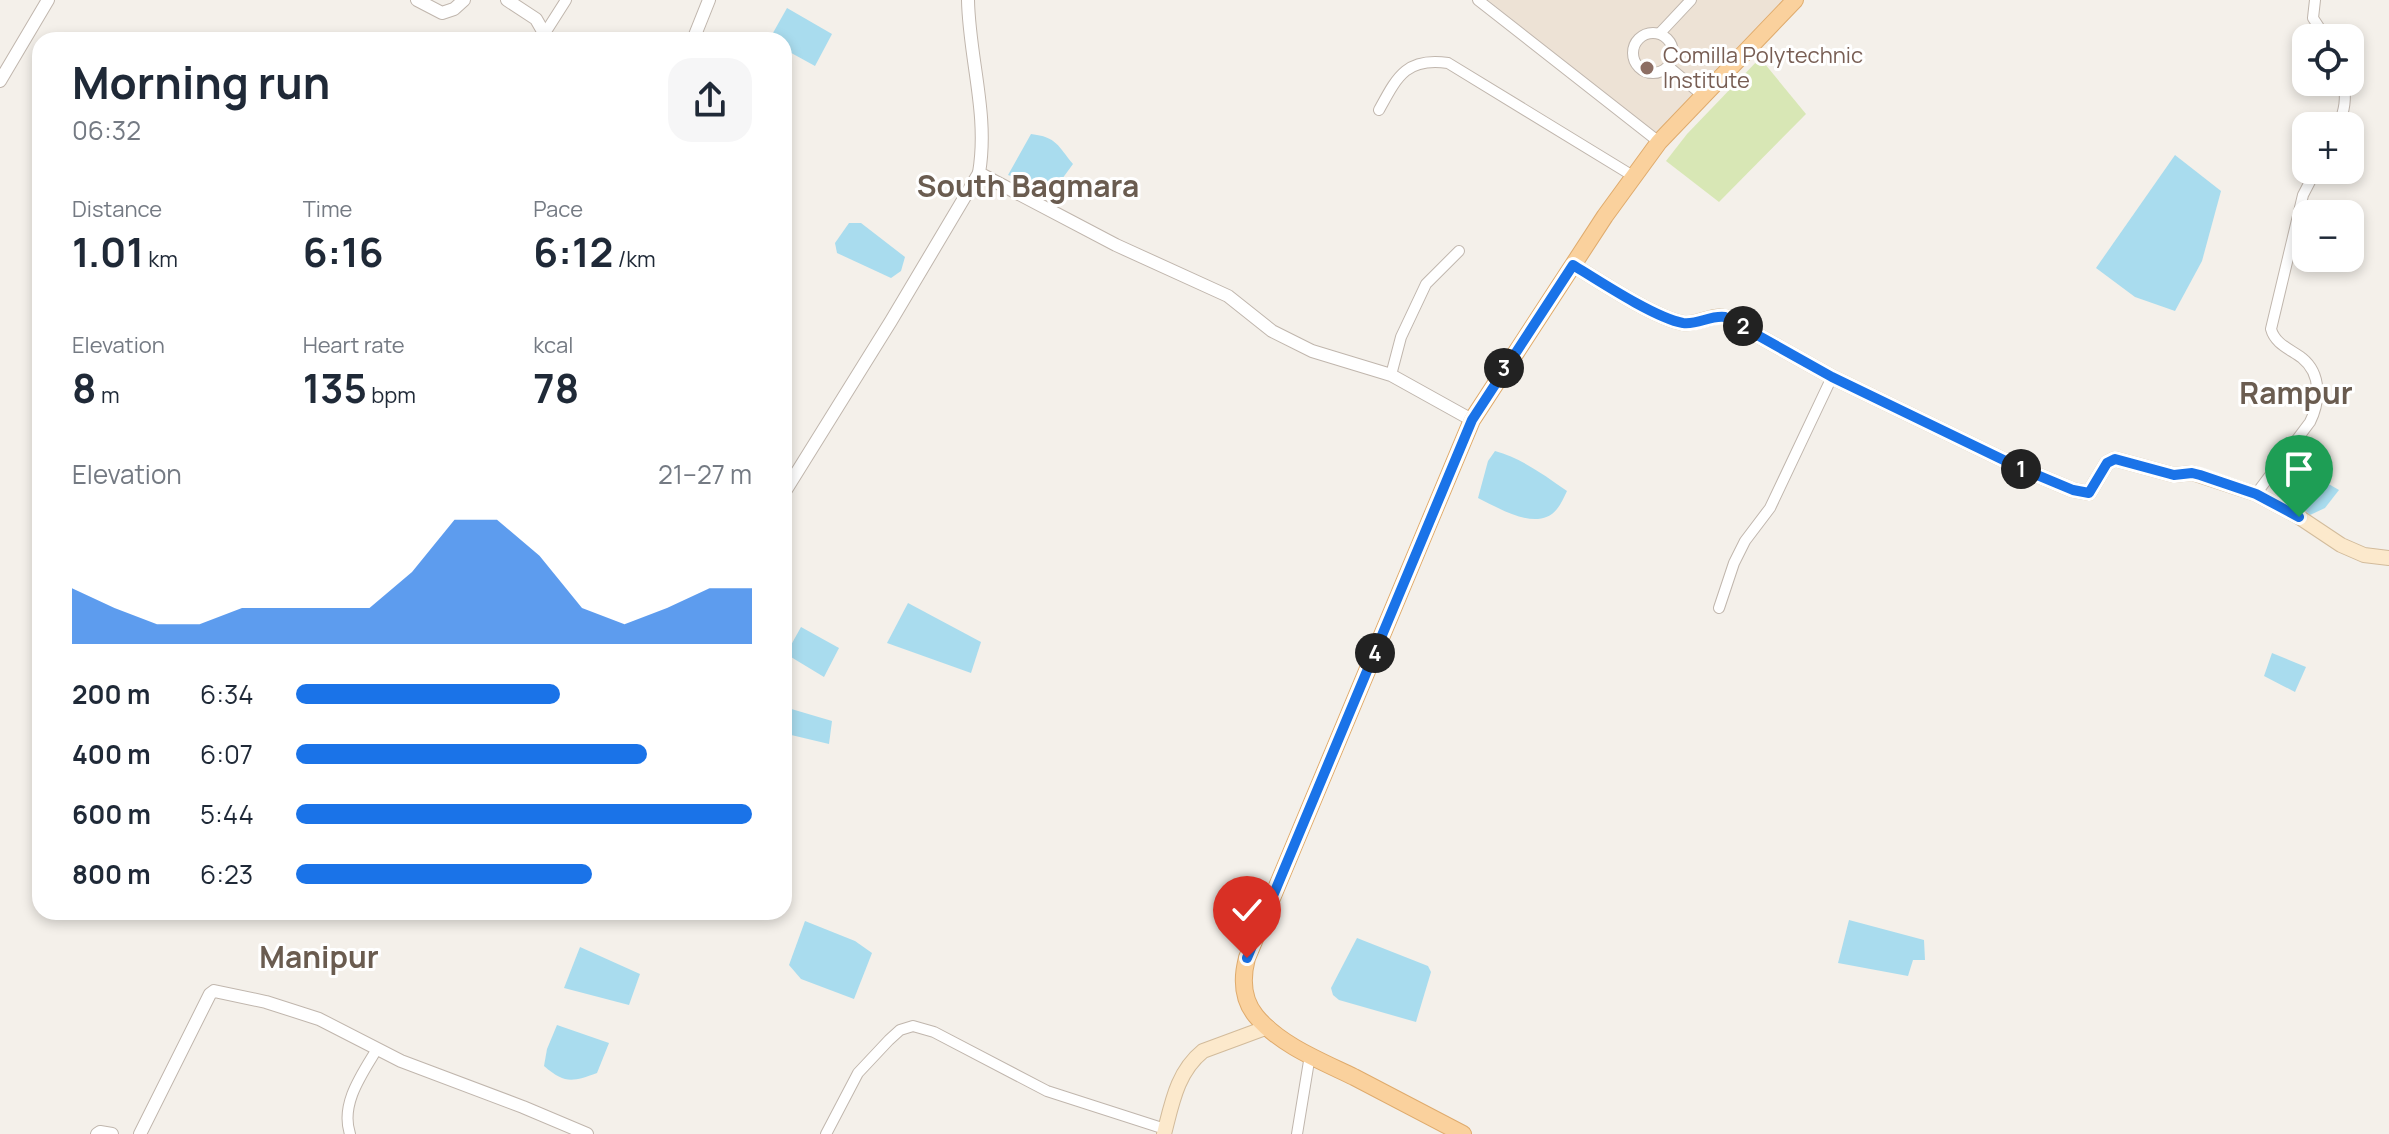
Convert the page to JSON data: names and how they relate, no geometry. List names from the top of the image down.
{
  "districts": ["South Bagmara", "Rampur", "Manipur"],
  "places": ["Comilla Polytechnic Institute"],
  "page": {
    "map_buttons": ["+", "−"],
    "heading": ["Morning run", "06:32"],
    "stats": [
      ["Distance", "1.01 km"],
      ["Time", "6:16"],
      ["Pace", "6:12 /km"],
      ["Elevation", "8 m"],
      ["Heart rate", "135 bpm"],
      ["kcal", "78"]
    ],
    "pins": [
      "2",
      "3",
      "1",
      "4"
    ],
    "chart": ["Elevation", "21–27 m"],
    "list": [
      {
        "name": "200 m",
        "note": "6:34"
      },
      {
        "name": "400 m",
        "note": "6:07"
      },
      {
        "name": "600 m",
        "note": "5:44"
      },
      {
        "name": "800 m",
        "note": "6:23"
      }
    ]
  }
}
